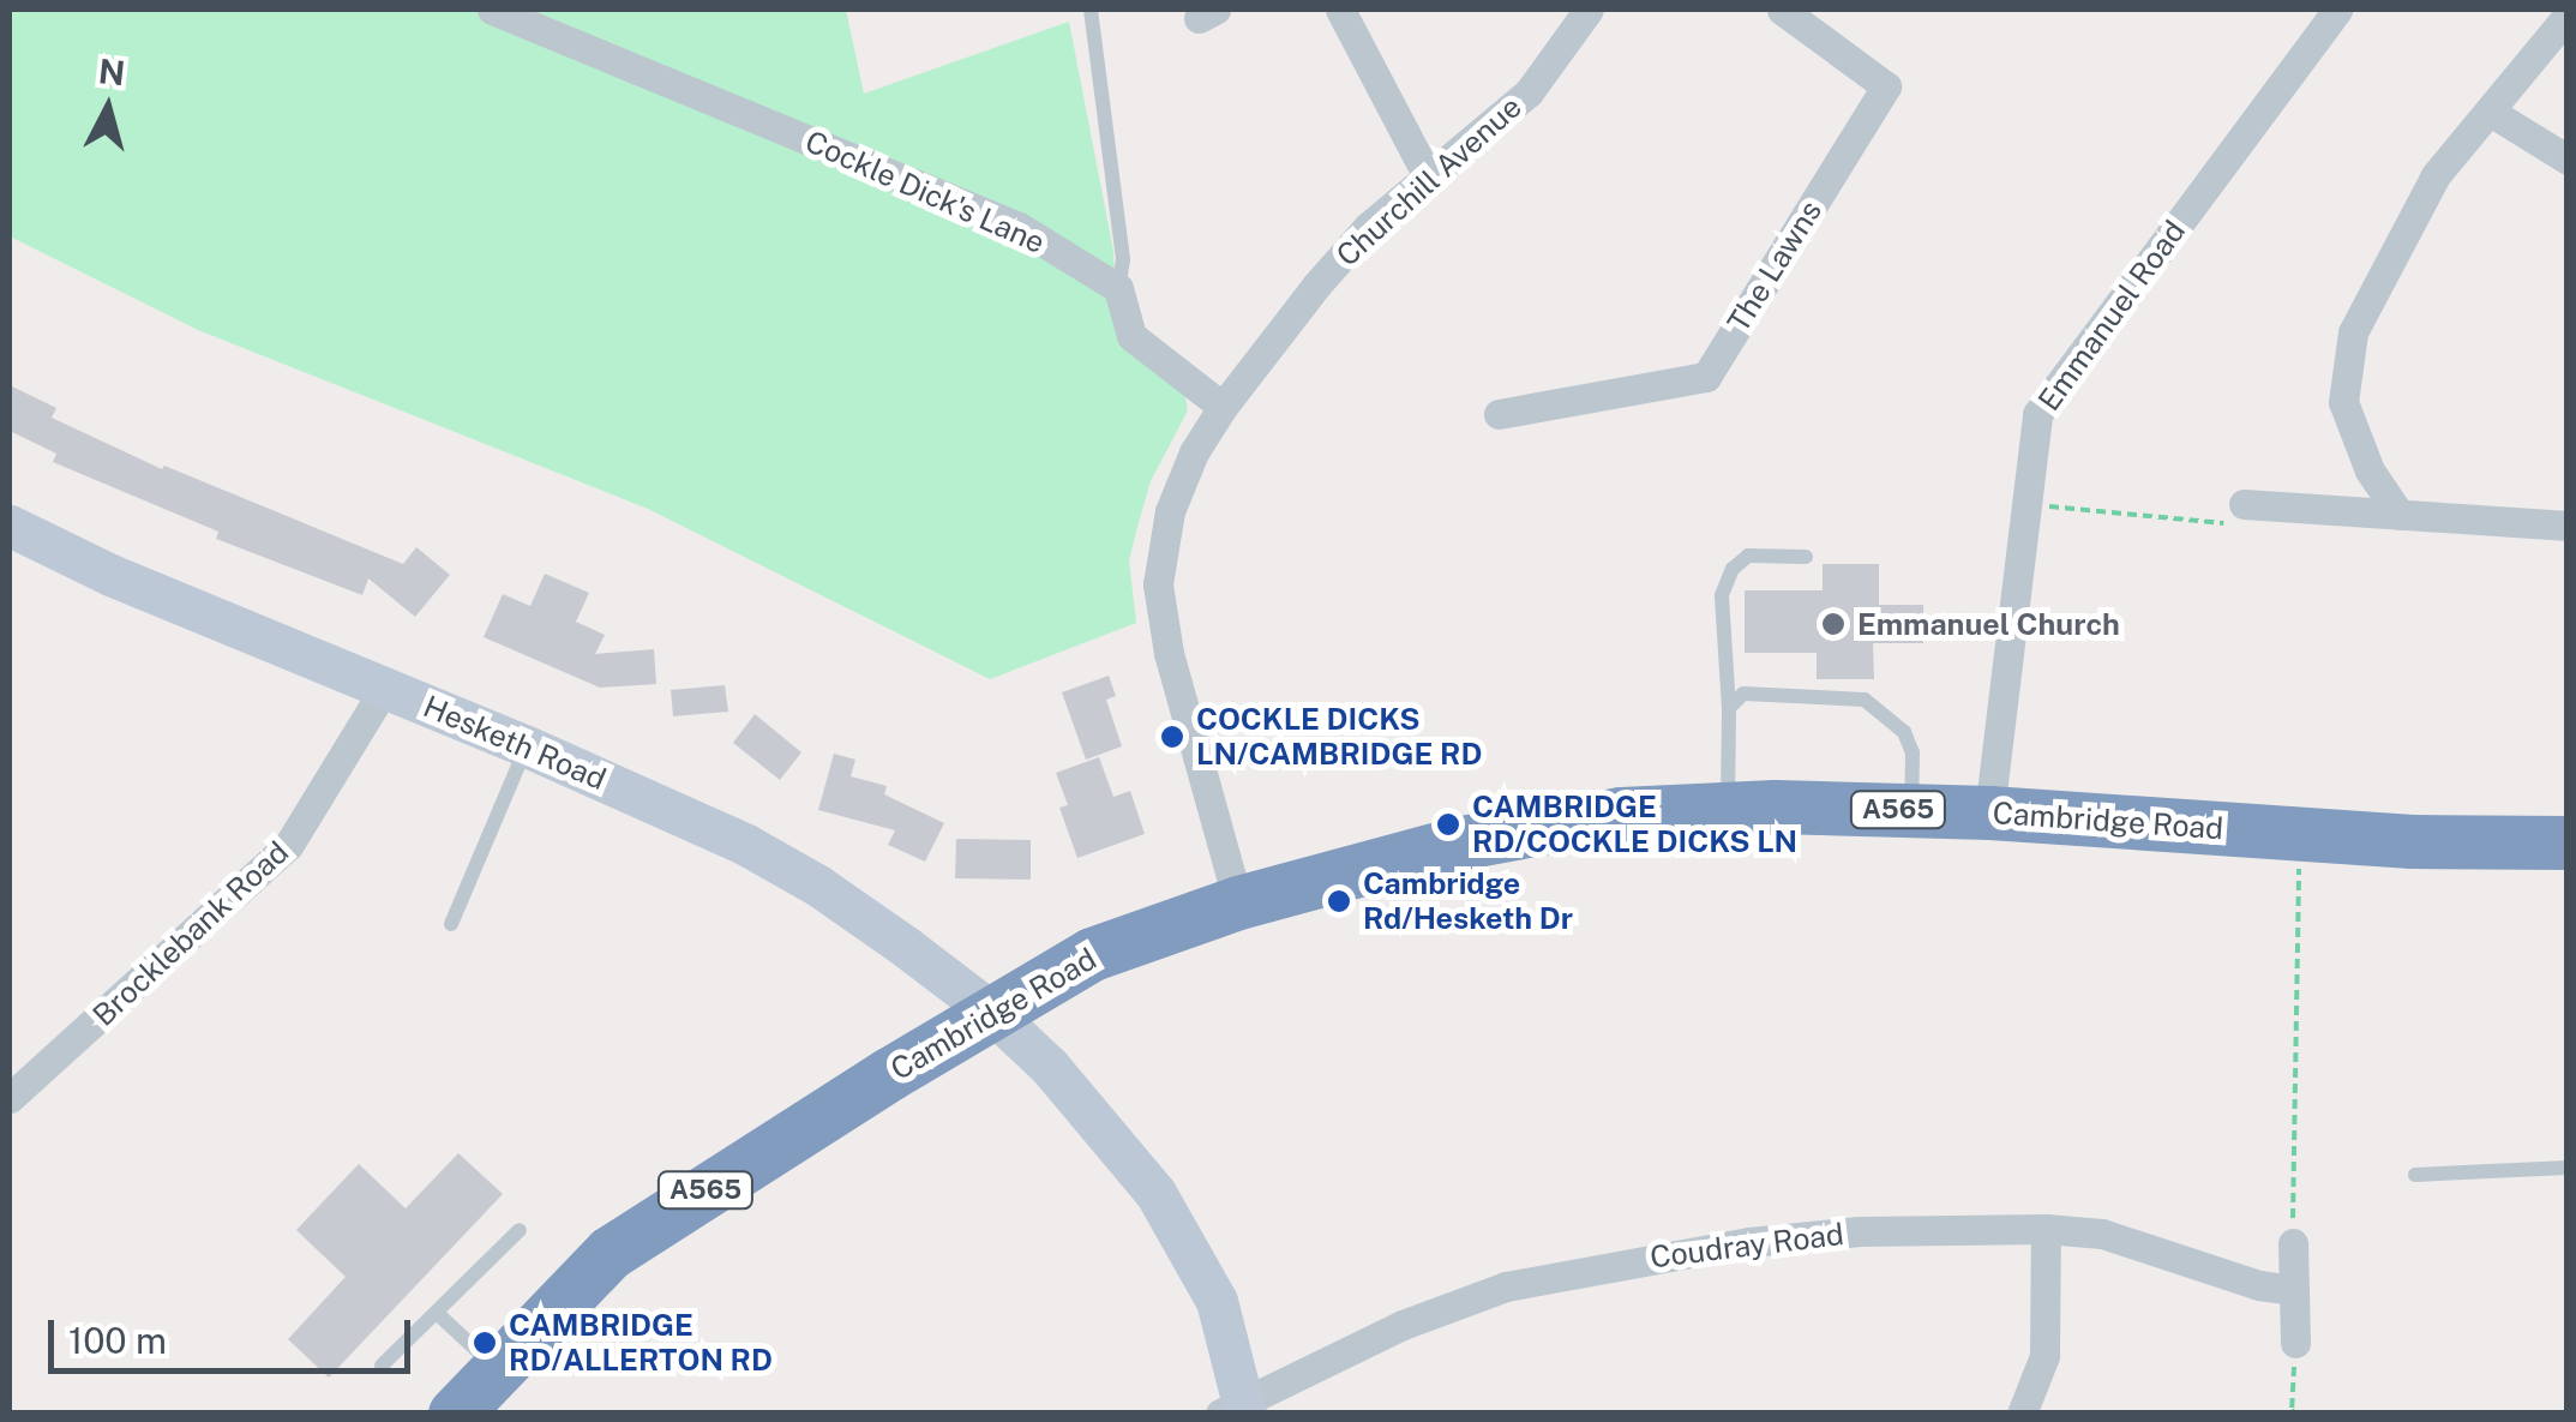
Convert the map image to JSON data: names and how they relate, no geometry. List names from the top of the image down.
{
  "streets": {
    "highway": ["A565", "Cambridge Road"],
    "street": [
      "Churchill Avenue",
      "Cockle Dick's Lane",
      "The Lawns",
      "Emmanuel Road",
      "Hesketh Road",
      "Brocklebank Road",
      "Coudray Road"
    ]
  },
  "crossings": [
    ["Emmanuel Road", "Cambridge Road"],
    ["Hesketh Road", "Cambridge Road"],
    ["Hesketh Road", "Brocklebank Road"],
    ["Hesketh Road", "Coudray Road"]
  ],
  "places": [
    "Emmanuel Church",
    "COCKLE DICKS LN/CAMBRIDGE RD",
    "CAMBRIDGE RD/COCKLE DICKS LN",
    "Cambridge Rd/Hesketh Dr",
    "CAMBRIDGE RD/ALLERTON RD"
  ],
  "scale_bar": "100 m",
  "north": "top"
}
